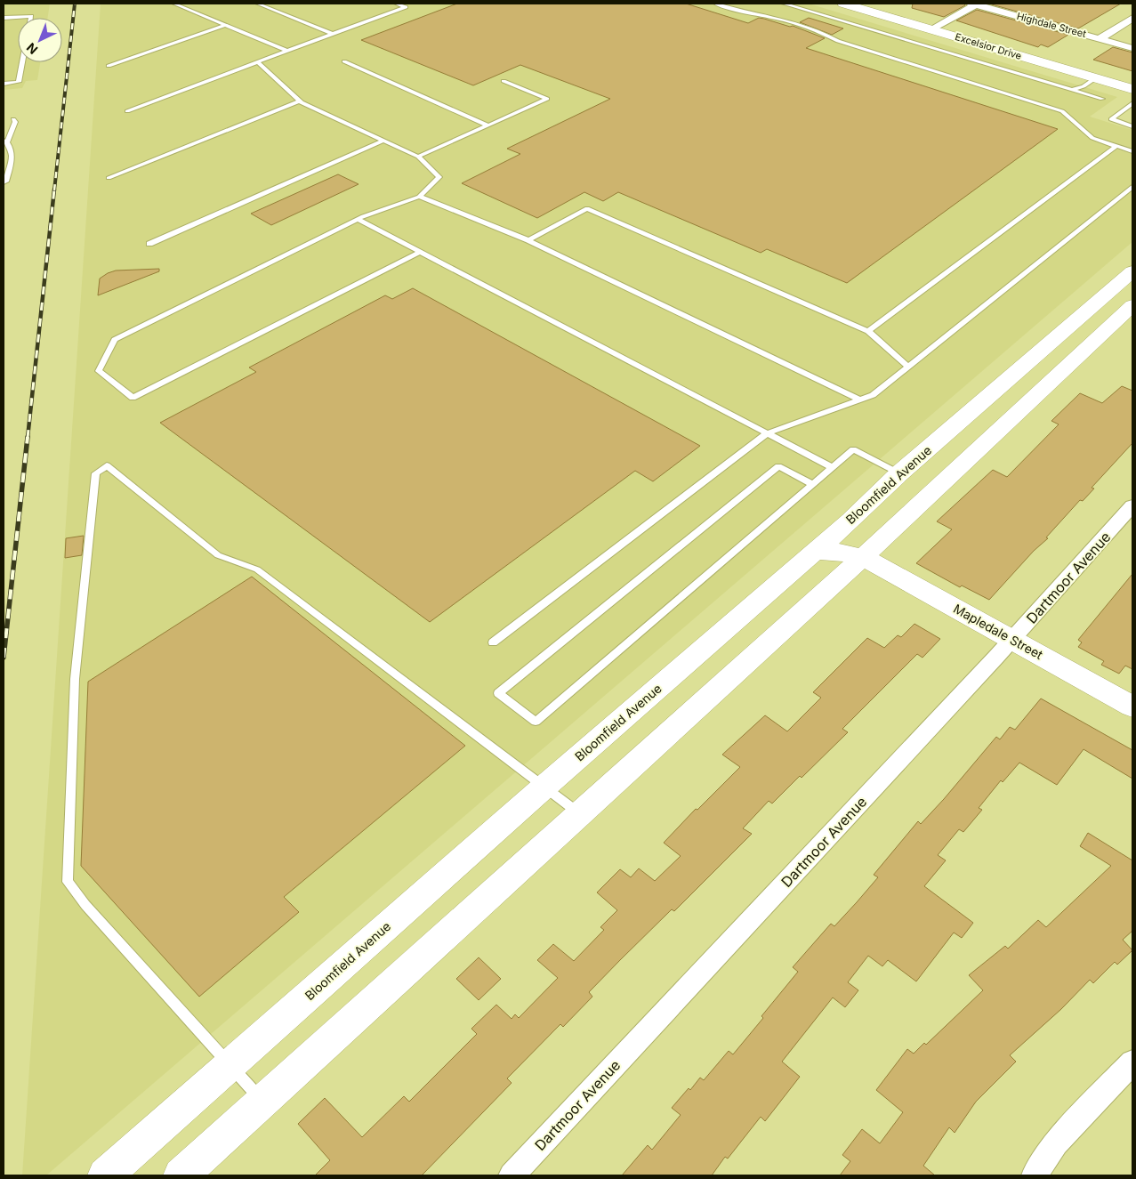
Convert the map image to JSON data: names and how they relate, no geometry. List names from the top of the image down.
{
  "streets": {
    "main road": ["Excelsior Drive", "Bloomfield Avenue", "Mapledale Street"],
    "street": ["Highdale Street", "Dartmoor Avenue"]
  },
  "crossings": [
    ["Dartmoor Avenue", "Mapledale Street"]
  ],
  "north": "bottom left"
}
